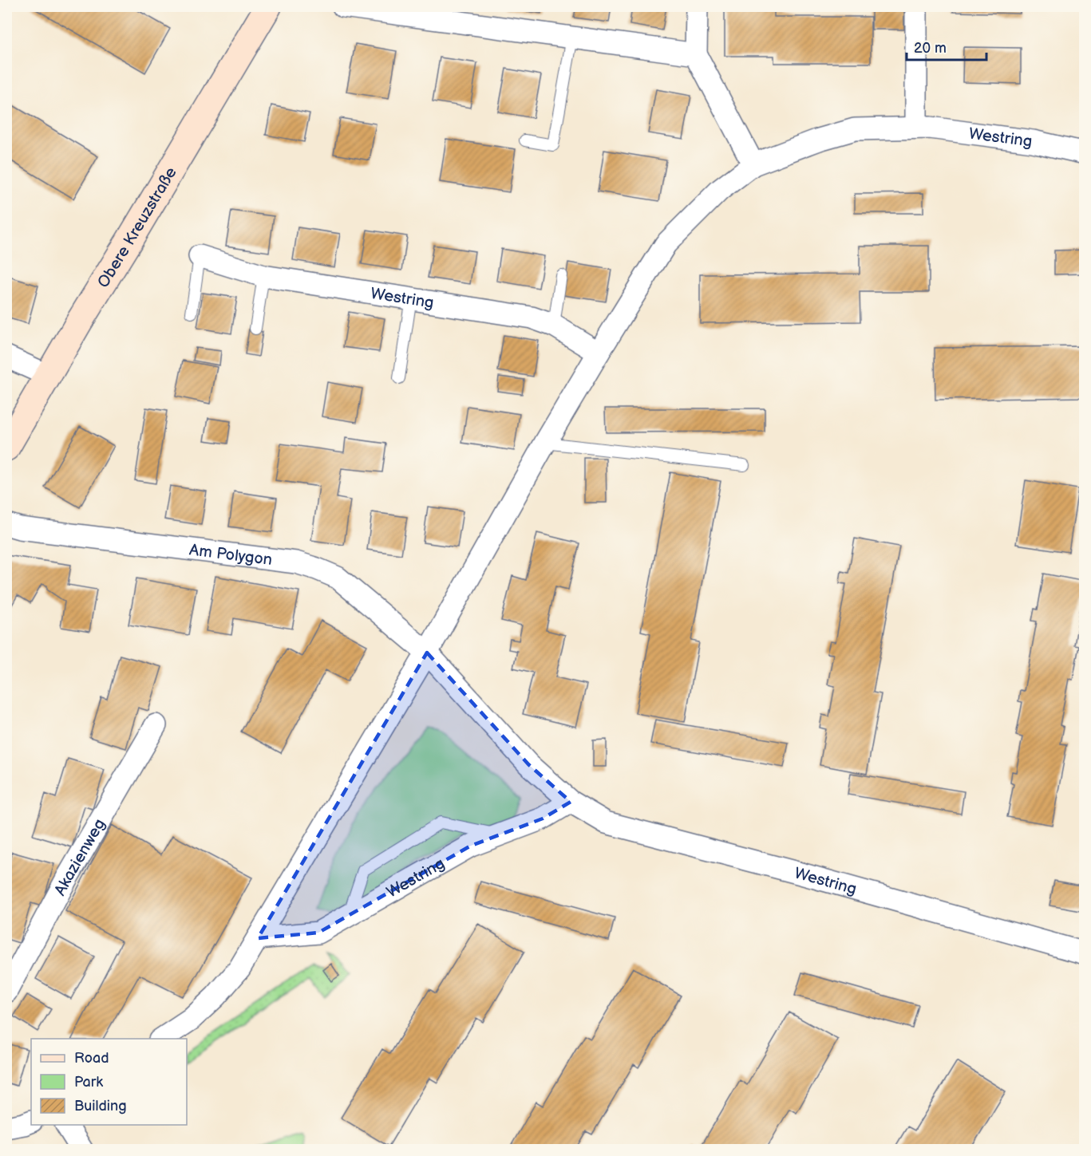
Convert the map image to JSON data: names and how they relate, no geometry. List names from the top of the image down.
{
  "streets": {
    "street": [
      "Westring",
      "Obere Kreuzstraße",
      "Am Polygon",
      "Akazienweg"
    ]
  },
  "crossings": [
    ["Westring", "Am Polygon"]
  ],
  "legend": ["Road", "Park", "Building"],
  "scale_bar": "20 m"
}
